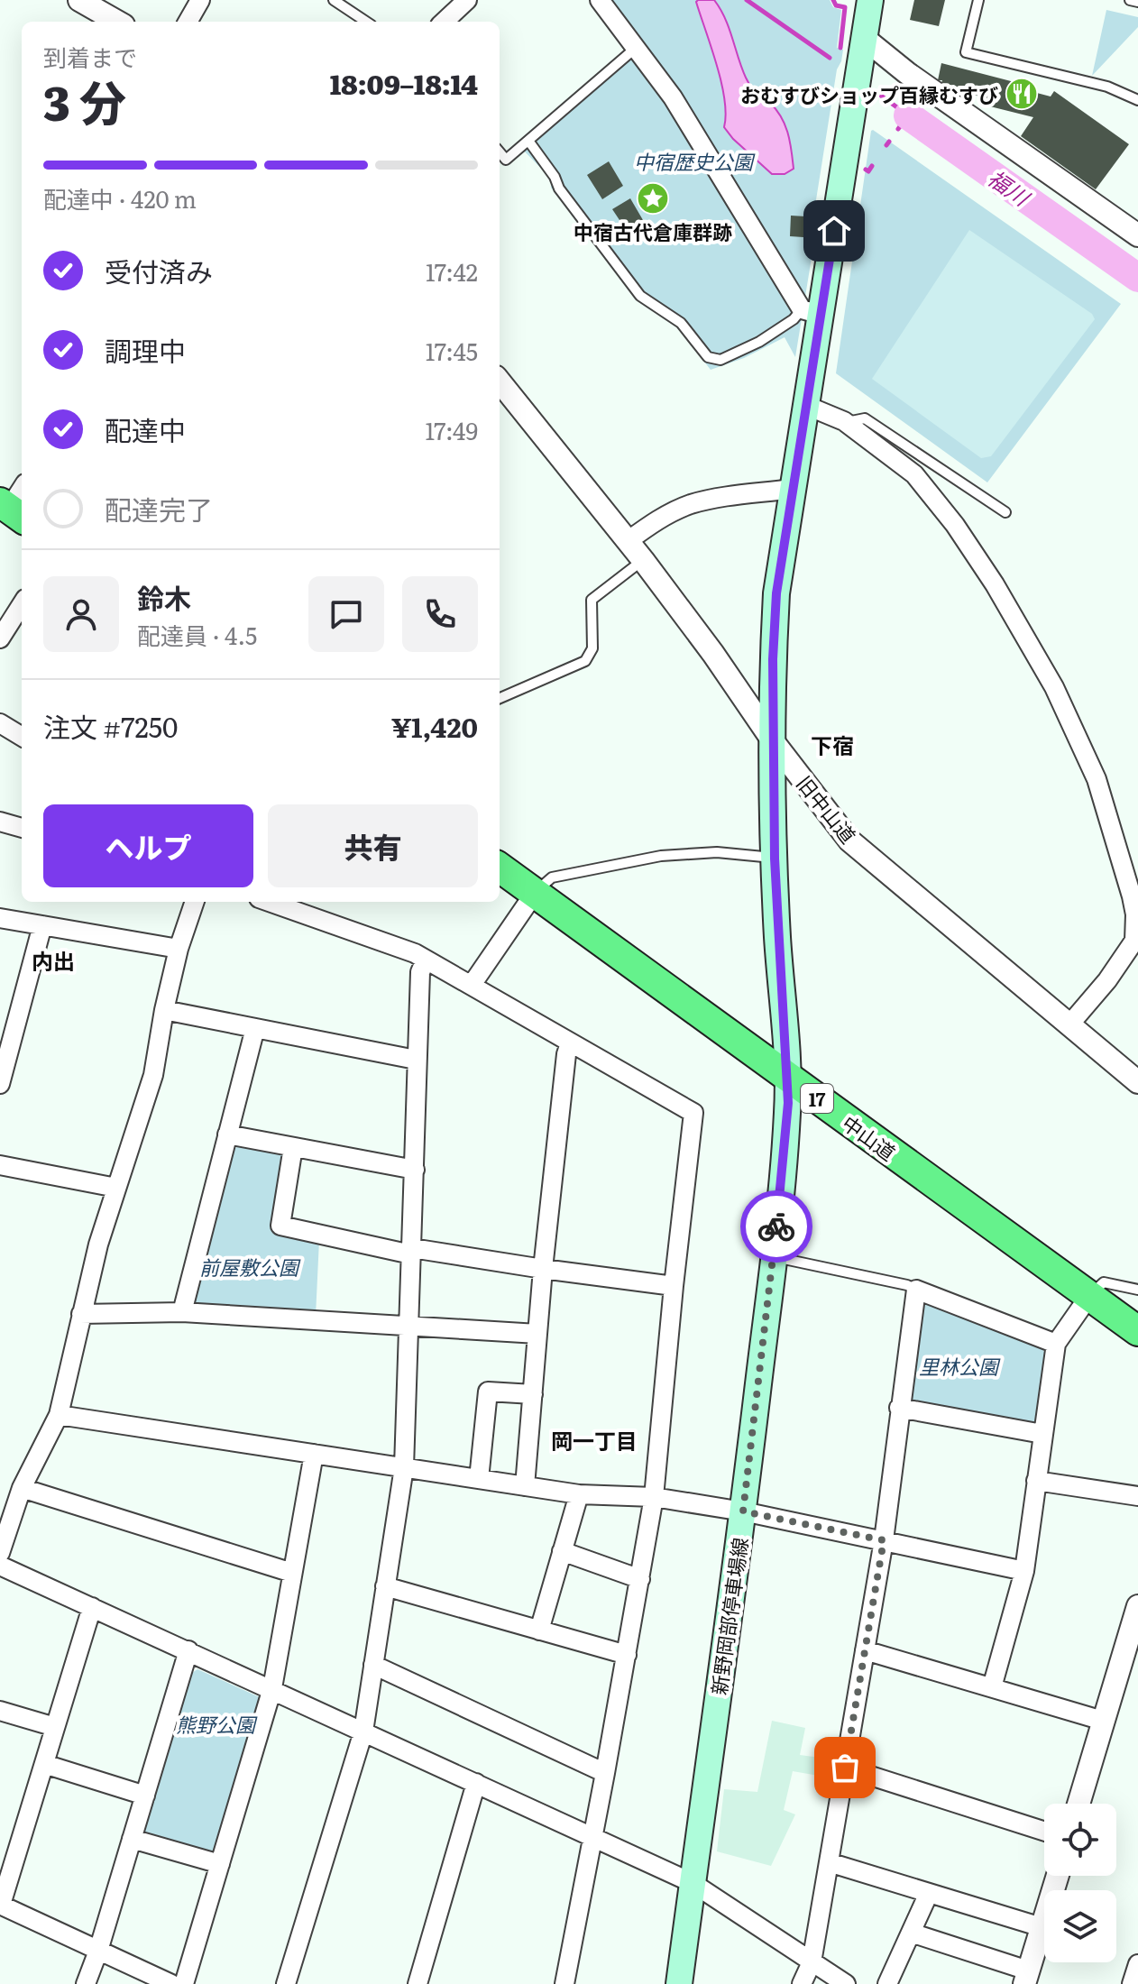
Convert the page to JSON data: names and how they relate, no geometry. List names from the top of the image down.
{
  "streets": {
    "highway": ["17", "中山道"],
    "main road": ["新野岡部停車場線"],
    "street": ["旧中山道"]
  },
  "crossings": [
    ["旧中山道", "新野岡部停車場線"],
    ["中山道", "新野岡部停車場線"]
  ],
  "districts": ["下宿", "内出", "岡一丁目"],
  "water": ["福川"],
  "parks": [
    "中宿歴史公園",
    "前屋敷公園",
    "里林公園",
    "熊野公園"
  ],
  "places": {
    "restaurant": ["おむすびショップ百縁むすび"],
    "place": ["中宿古代倉庫群跡"]
  },
  "page": {
    "heading": ["3 分", "到着まで", "18:09–18:14"],
    "panel": [
      "鈴木",
      "配達員 · 4.5",
      "注文 #7250",
      "¥1,420"
    ],
    "bar": "配達中 · 420 m",
    "list": [
      ["受付済み", "17:42"],
      ["調理中", "17:45"],
      ["配達中", "17:49"],
      "配達完了"
    ],
    "buttons": ["ヘルプ", "共有"]
  }
}
